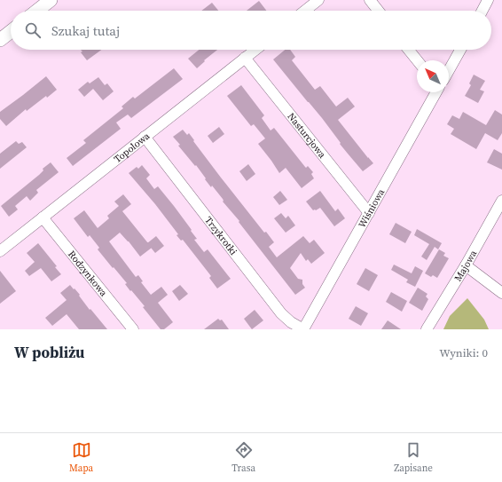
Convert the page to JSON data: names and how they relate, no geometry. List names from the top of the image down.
{
  "streets": {
    "street": [
      "Nasturcjowa",
      "Topolowa",
      "Wiśniowa",
      "Trzykrotki",
      "Majowa",
      "Rodzynkowa"
    ]
  },
  "crossings": [
    ["Nasturcjowa", "Topolowa"],
    ["Nasturcjowa", "Wiśniowa"],
    ["Topolowa", "Trzykrotki"],
    ["Topolowa", "Rodzynkowa"],
    ["Wiśniowa", "Trzykrotki"]
  ],
  "north": "top left",
  "page": {
    "search": "Szukaj tutaj",
    "heading": ["W pobliżu", "Wyniki: 0"],
    "nav": ["Mapa", "Trasa", "Zapisane"]
  }
}
